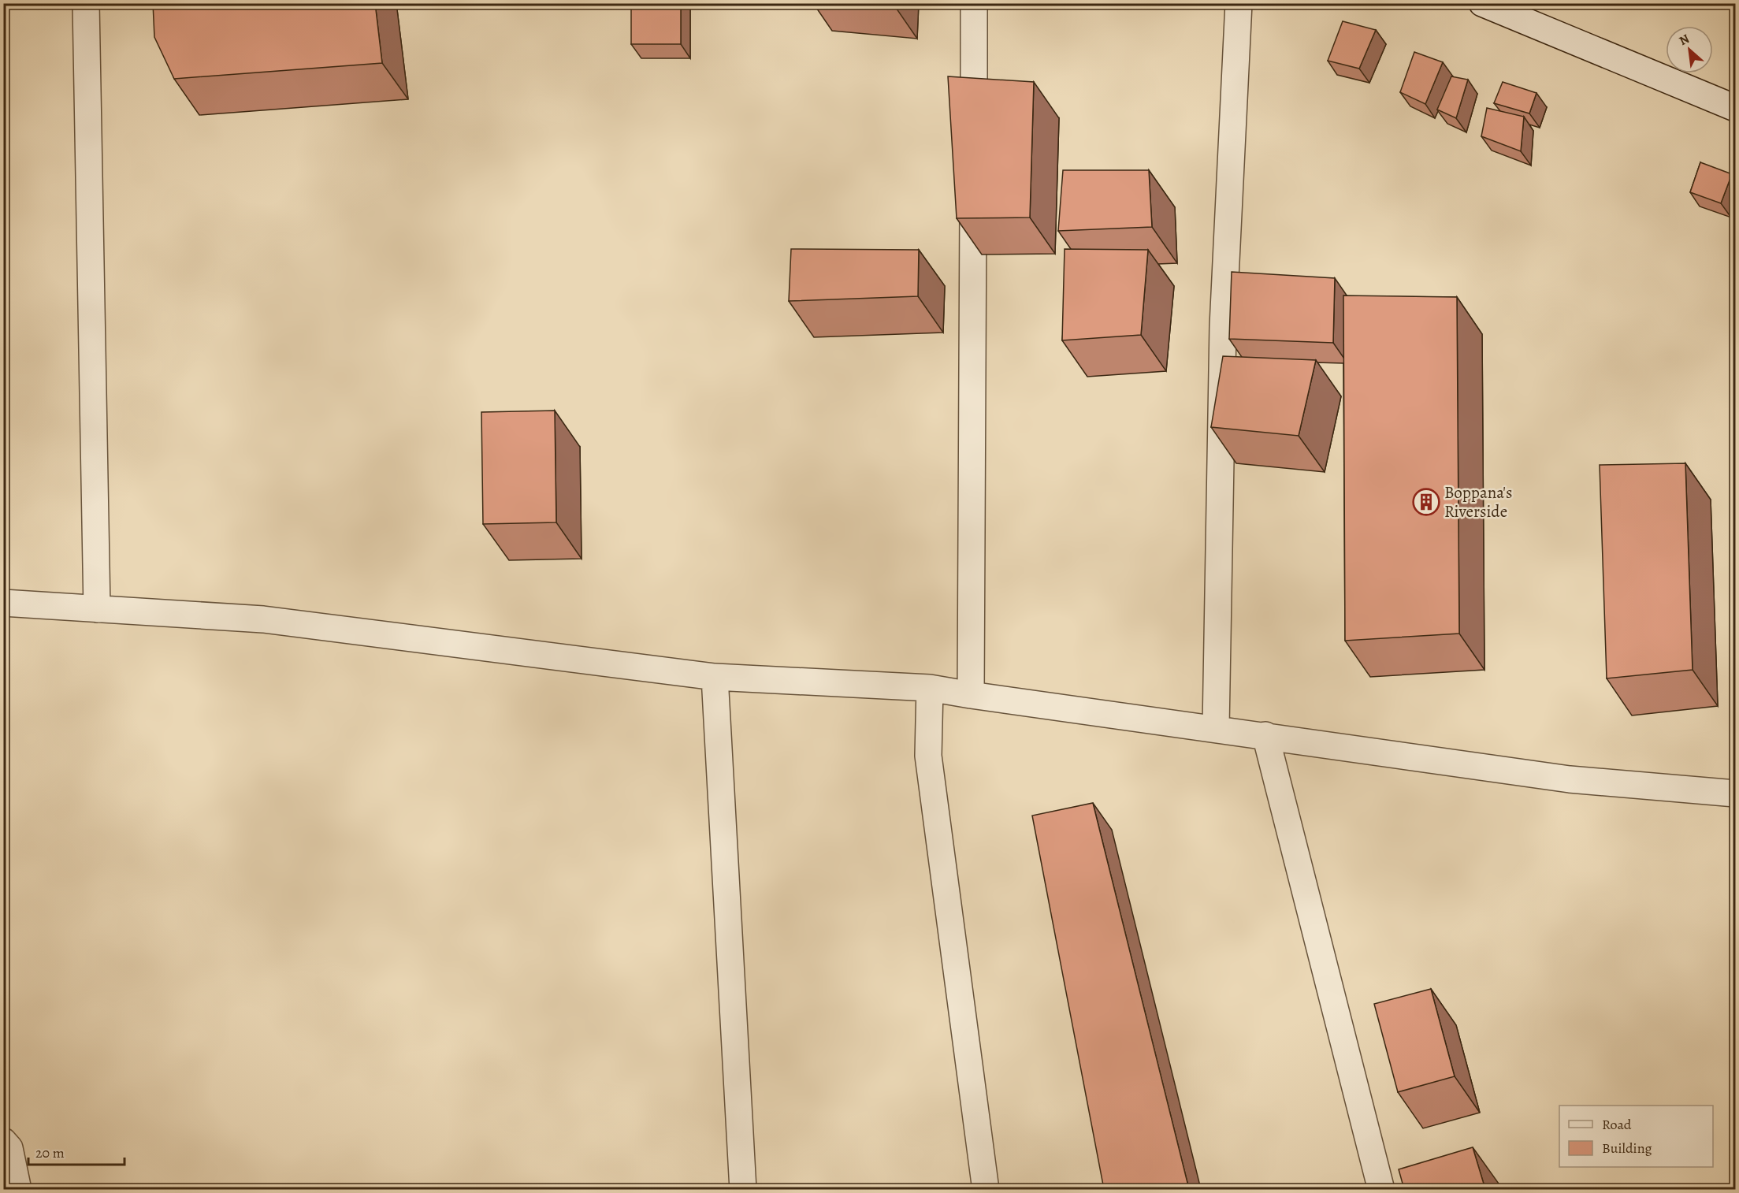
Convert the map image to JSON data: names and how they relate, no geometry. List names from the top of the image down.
{
  "places": {
    "building": ["Boppana's Riverside"]
  },
  "legend": ["Road", "Building"],
  "scale_bar": "20 m",
  "north": "top left"
}
